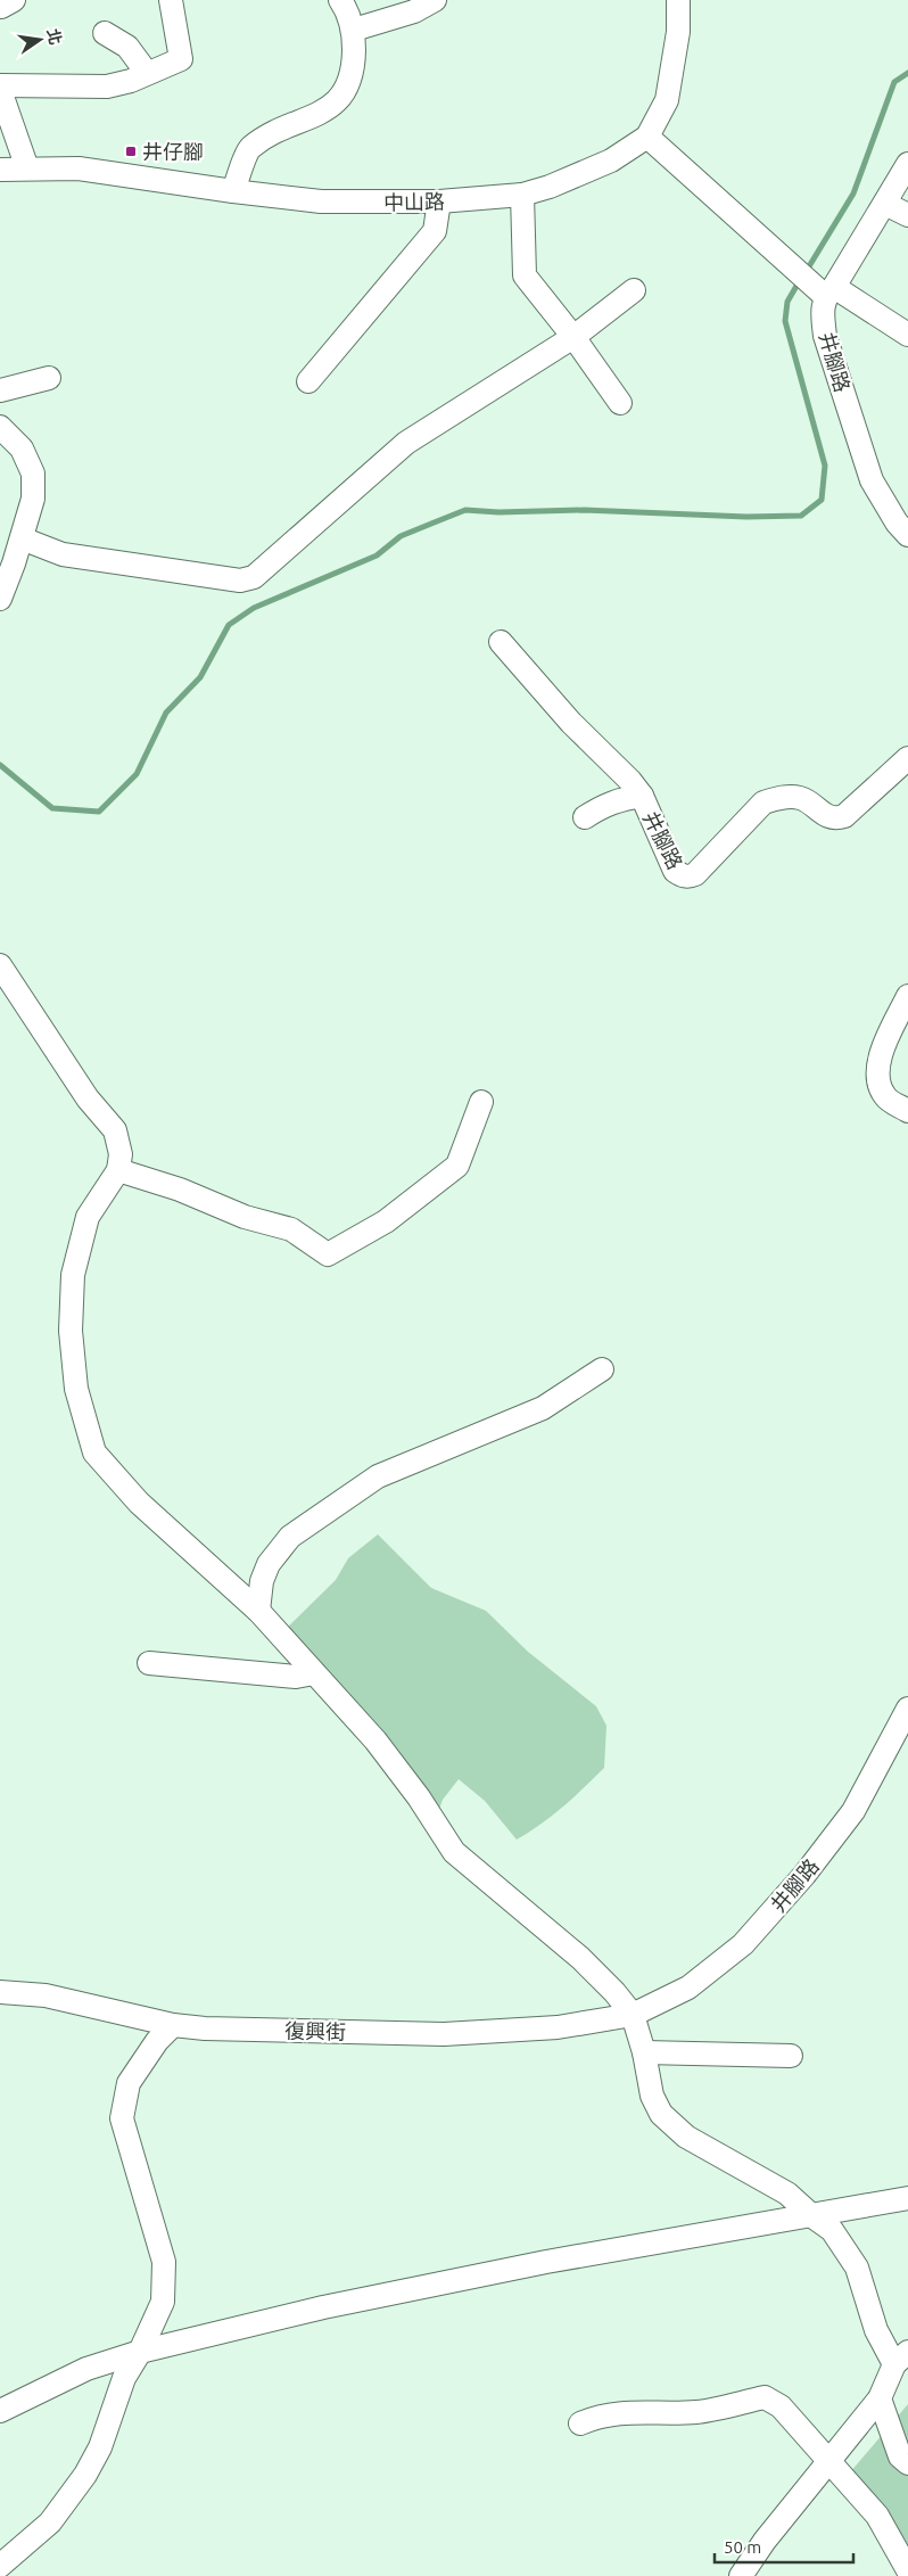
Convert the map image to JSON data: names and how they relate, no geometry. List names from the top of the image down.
{
  "streets": {
    "street": ["中山路", "井腳路", "復興街"]
  },
  "crossings": [
    ["井腳路", "復興街"]
  ],
  "places": {
    "transit": ["井仔腳"]
  },
  "scale_bar": "50 m",
  "north": "right"
}
